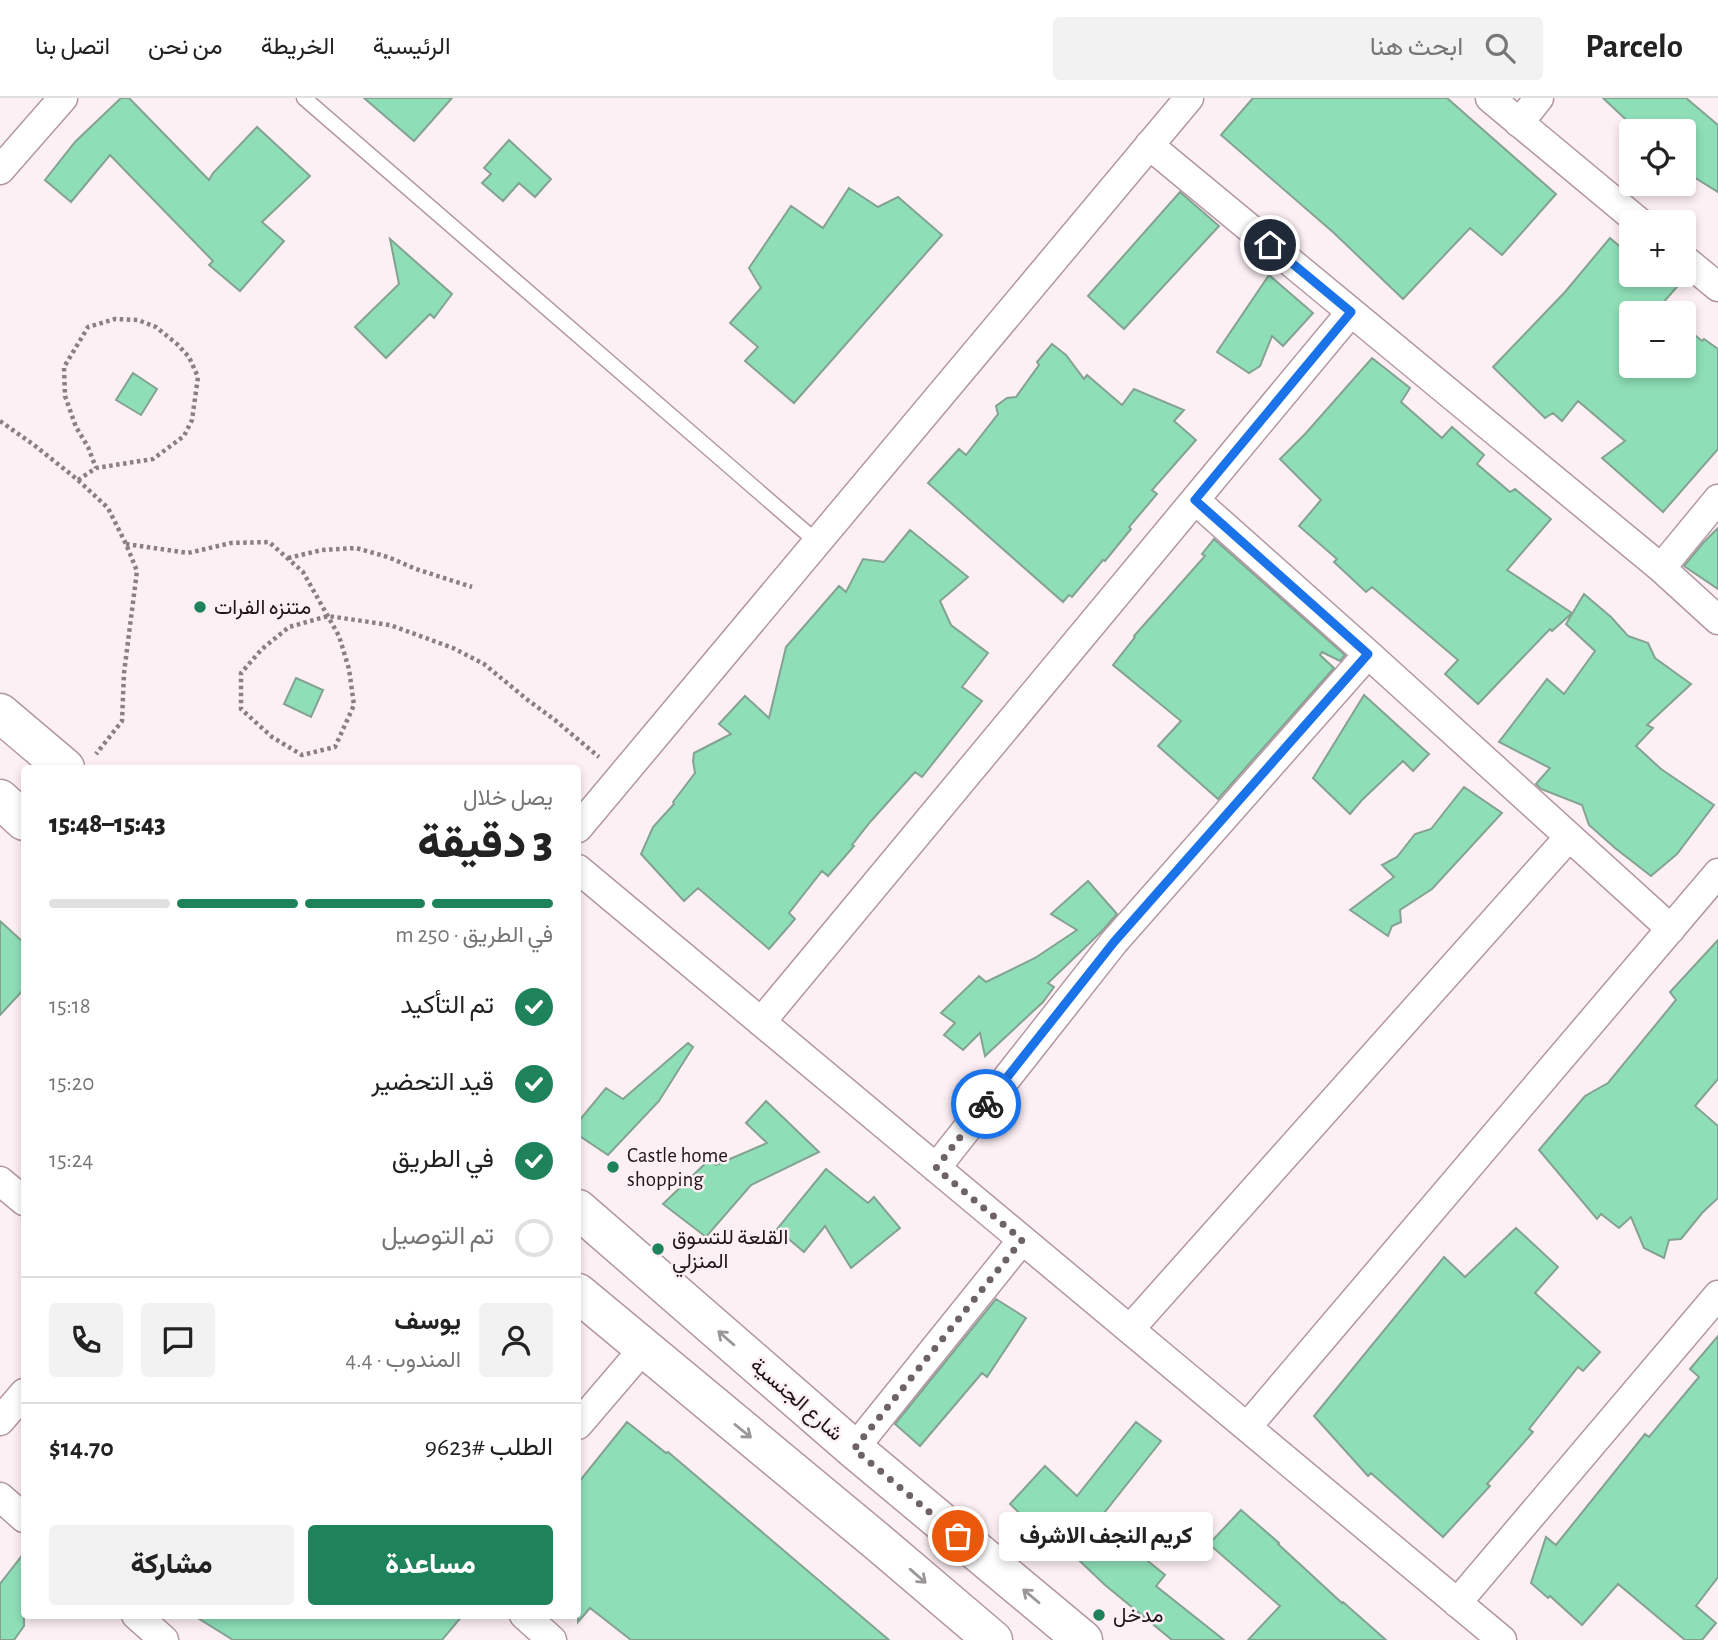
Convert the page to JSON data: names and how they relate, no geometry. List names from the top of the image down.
{
  "streets": {
    "main road": ["شارع الجنسية"]
  },
  "places": [
    "متنزه الفرات",
    "Castle home shopping",
    "القلعة للتسوق المنزلي",
    "كريم النجف الاشرف",
    "مدخل"
  ],
  "page": {
    "header": "Parcelo",
    "search": "ابحث هنا",
    "nav": [
      "الرئيسية",
      "الخريطة",
      "من نحن",
      "اتصل بنا"
    ],
    "map_buttons": ["+", "−"],
    "heading": ["3 دقيقة", "يصل خلال", "15:43–15:48"],
    "panel": [
      "يوسف",
      "المندوب · 4.4",
      "الطلب #9623",
      "$14.70"
    ],
    "bar": "في الطريق · 250 m",
    "list": [
      ["تم التأكيد", "15:18"],
      ["قيد التحضير", "15:20"],
      ["في الطريق", "15:24"],
      "تم التوصيل"
    ],
    "buttons": ["مساعدة", "مشاركة"],
    "bubble": "كريم النجف الاشرف"
  }
}
